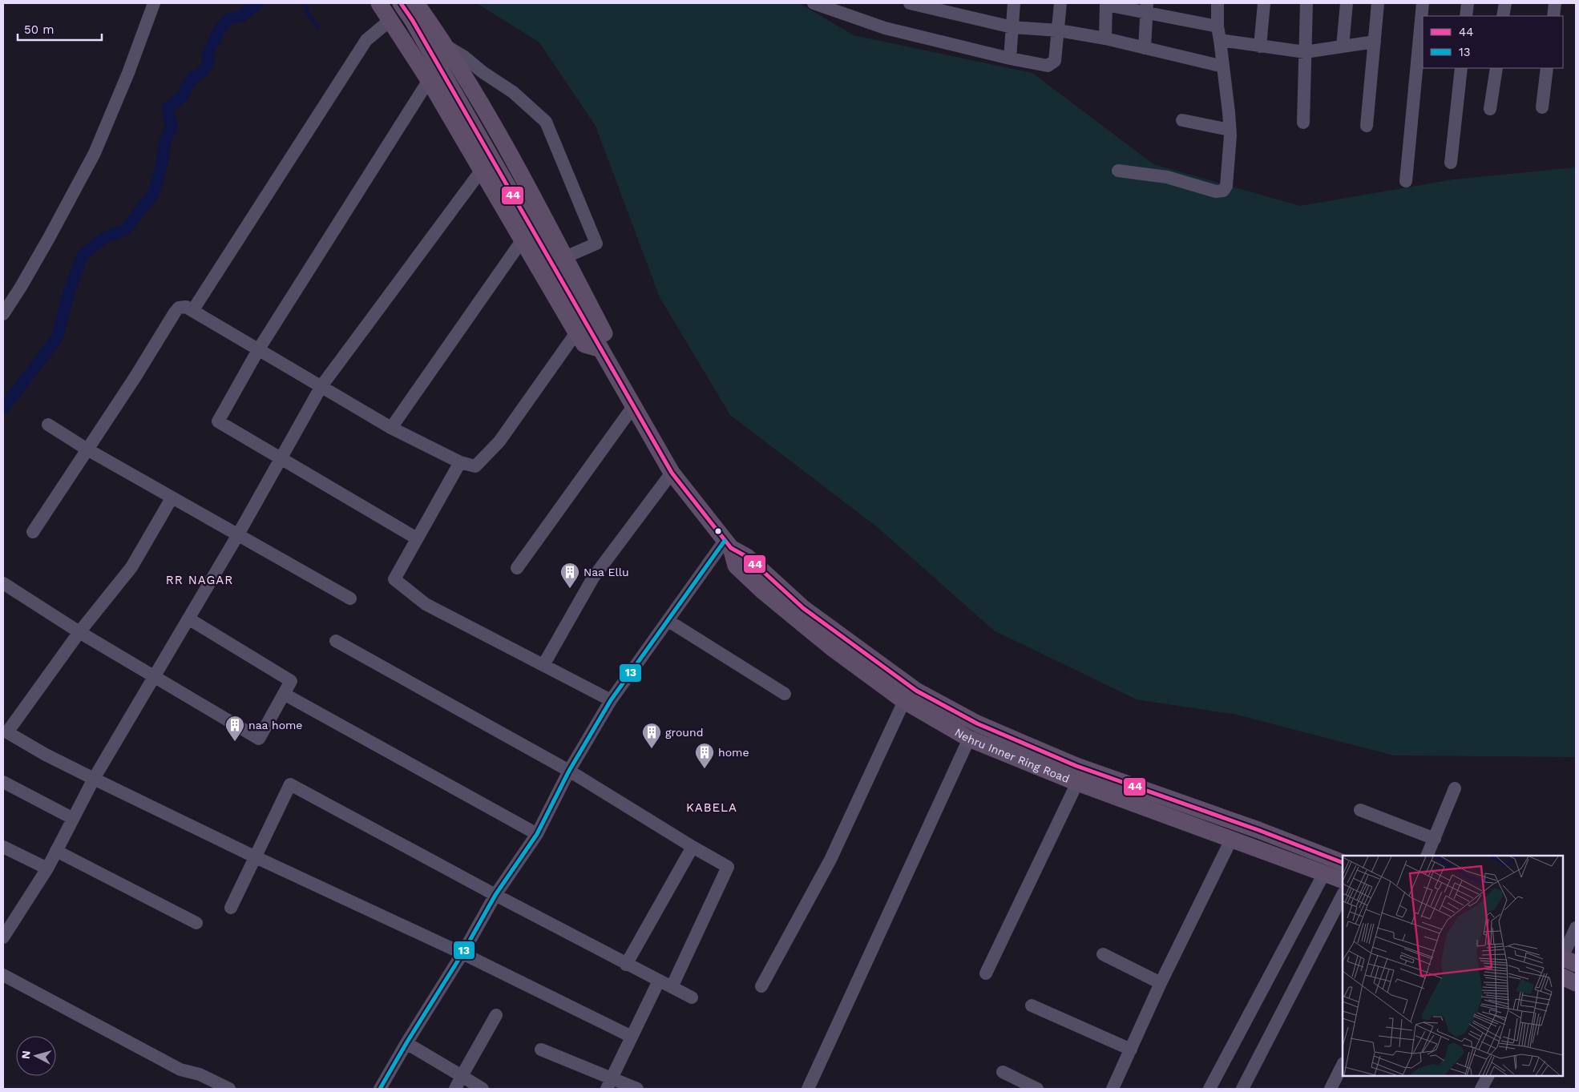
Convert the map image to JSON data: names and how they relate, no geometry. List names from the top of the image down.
{
  "streets": {
    "main road": ["Nehru Inner Ring Road"]
  },
  "districts": ["RR NAGAR", "KABELA"],
  "places": {
    "building": [
      "Naa Ellu",
      "naa home",
      "ground",
      "home"
    ]
  },
  "lines": ["transit line 44", "transit line 13"],
  "legend": ["44", "13"],
  "scale_bar": "50 m",
  "north": "left"
}
